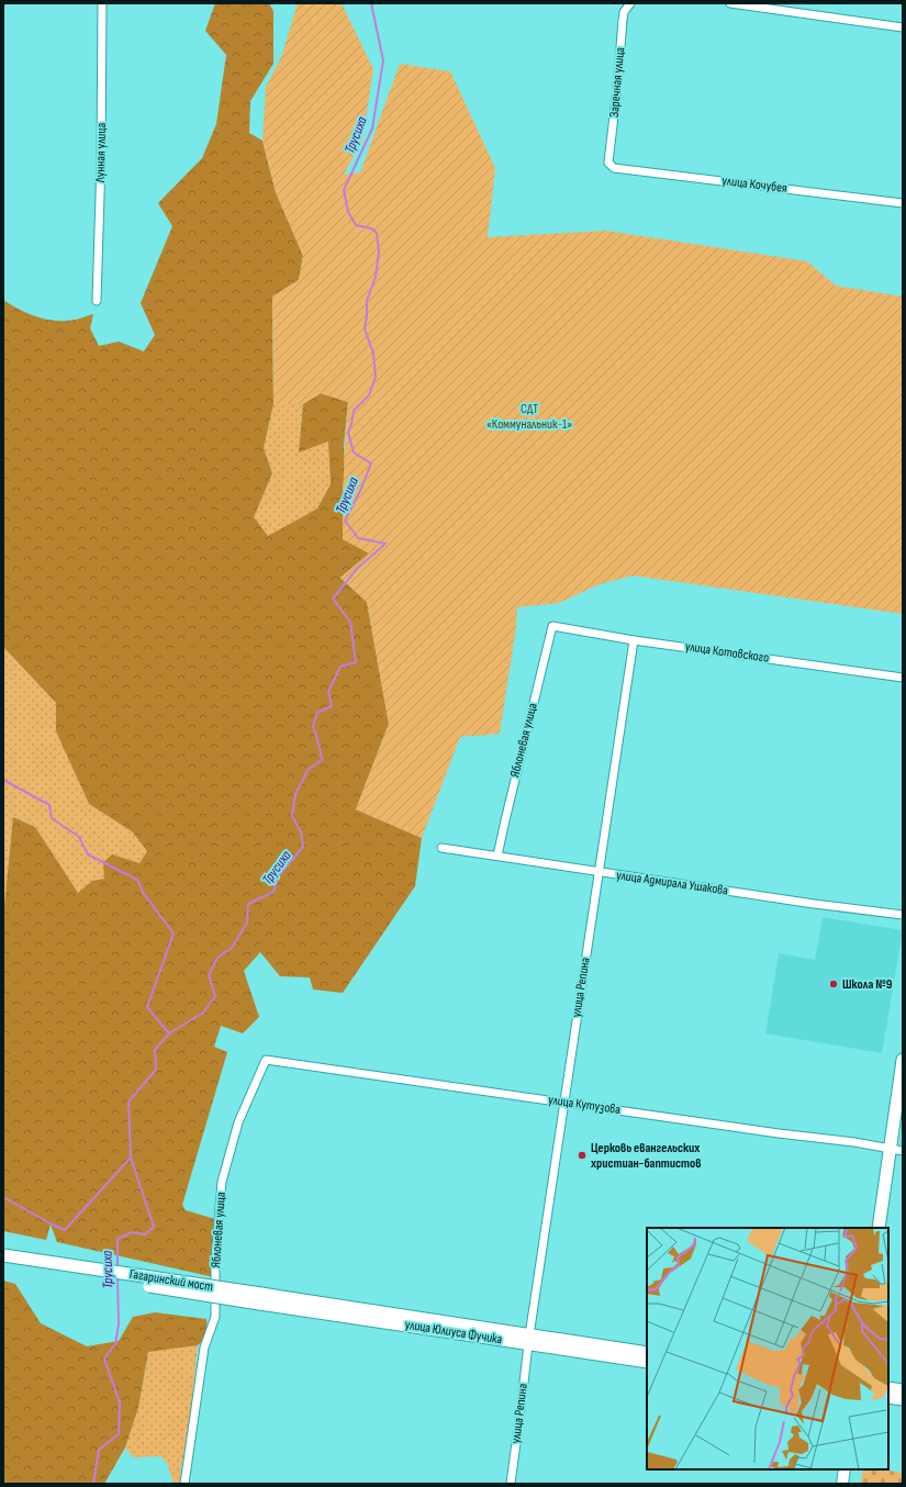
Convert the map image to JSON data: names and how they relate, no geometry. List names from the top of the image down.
{
  "streets": {
    "main road": ["Гагаринский мост", "улица Юлиуса Фучика"],
    "street": [
      "Заречная улица",
      "Лунная улица",
      "улица Кочубея",
      "улица Котовского",
      "Яблоневая улица",
      "улица Адмирала Ушакова",
      "улица Репина",
      "улица Кутузова"
    ]
  },
  "crossings": [
    ["Заречная улица", "улица Кочубея"],
    ["улица Котовского", "Яблоневая улица"],
    ["улица Котовского", "улица Репина"],
    ["Яблоневая улица", "улица Адмирала Ушакова"],
    ["Яблоневая улица", "улица Кутузова"],
    ["улица Адмирала Ушакова", "улица Репина"],
    ["улица Репина", "улица Кутузова"],
    ["улица Репина", "улица Юлиуса Фучика"],
    ["Гагаринский мост", "улица Юлиуса Фучика"]
  ],
  "water": ["Трусиха"],
  "parks": ["СДТ «Коммунальник-1»"],
  "places": ["Школа №9", "Церковь евангельских христиан-баптистов"]
}
